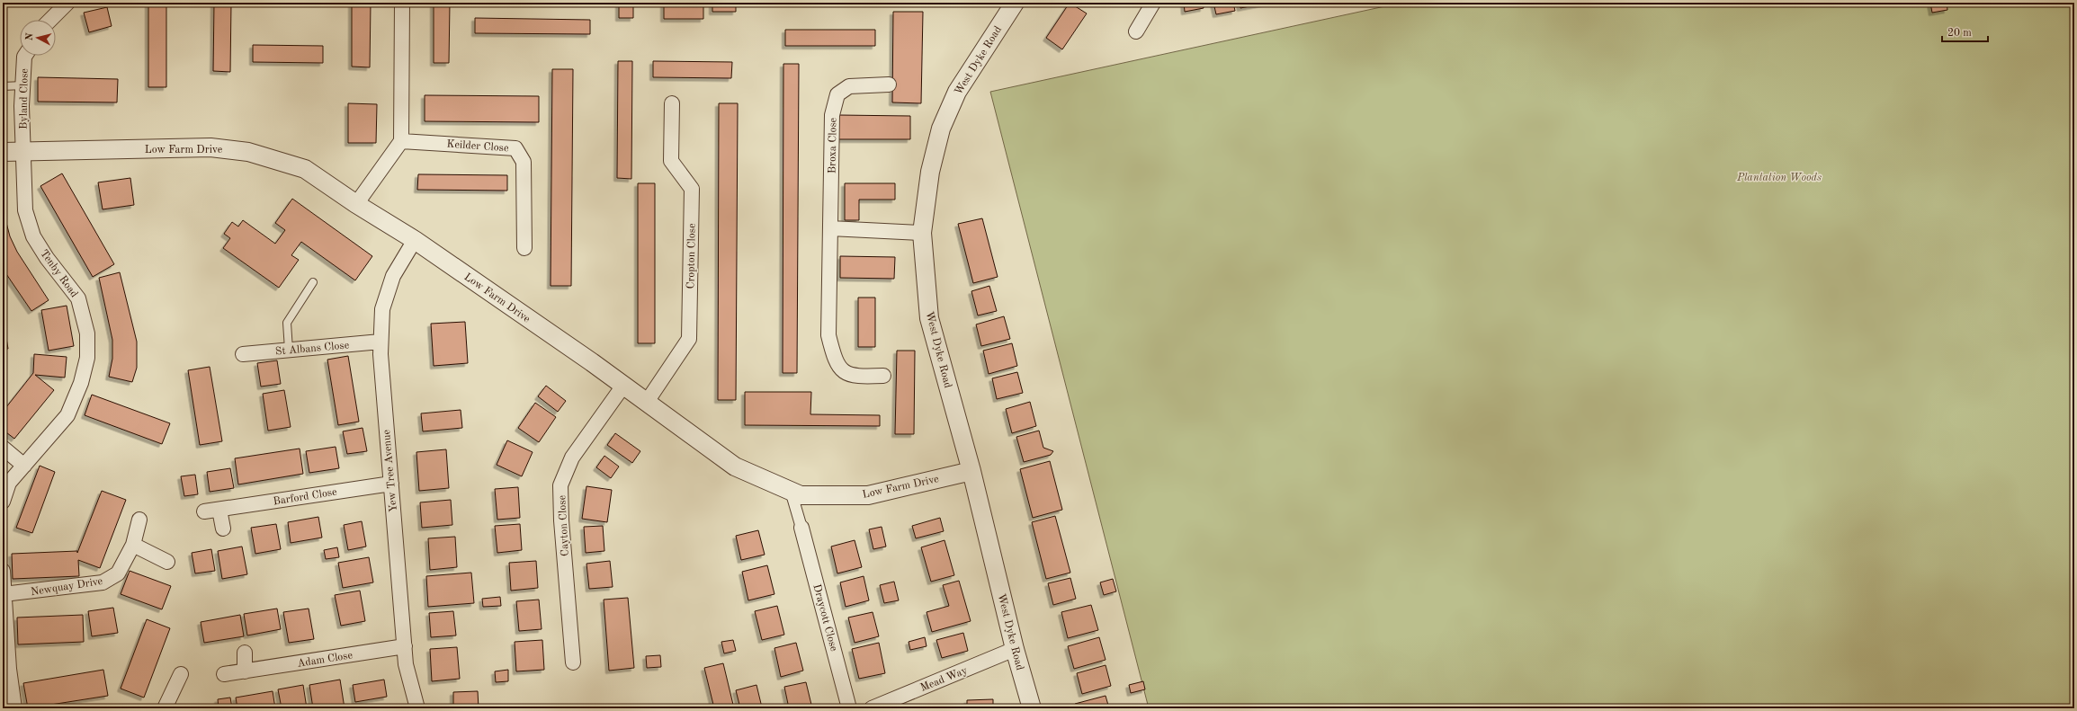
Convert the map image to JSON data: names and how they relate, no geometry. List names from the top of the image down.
{
  "streets": {
    "street": [
      "West Dyke Road",
      "Byland Close",
      "Keilder Close",
      "Broxa Close",
      "Low Farm Drive",
      "Cropton Close",
      "Tenby Road",
      "St Albans Close",
      "Yew Tree Avenue",
      "Barford Close",
      "Cayton Close",
      "Newquay Drive",
      "Draycott Close",
      "Adam Close",
      "Mead Way"
    ]
  },
  "crossings": [
    ["West Dyke Road", "Low Farm Drive"],
    ["West Dyke Road", "Mead Way"],
    ["Byland Close", "Low Farm Drive"],
    ["Byland Close", "Tenby Road"],
    ["Low Farm Drive", "Cropton Close"],
    ["Low Farm Drive", "Tenby Road"],
    ["Low Farm Drive", "Yew Tree Avenue"],
    ["Low Farm Drive", "Cayton Close"],
    ["St Albans Close", "Yew Tree Avenue"],
    ["Yew Tree Avenue", "Barford Close"],
    ["Yew Tree Avenue", "Adam Close"]
  ],
  "parks": ["Plantation Woods"],
  "scale_bar": "20 m",
  "north": "left"
}
